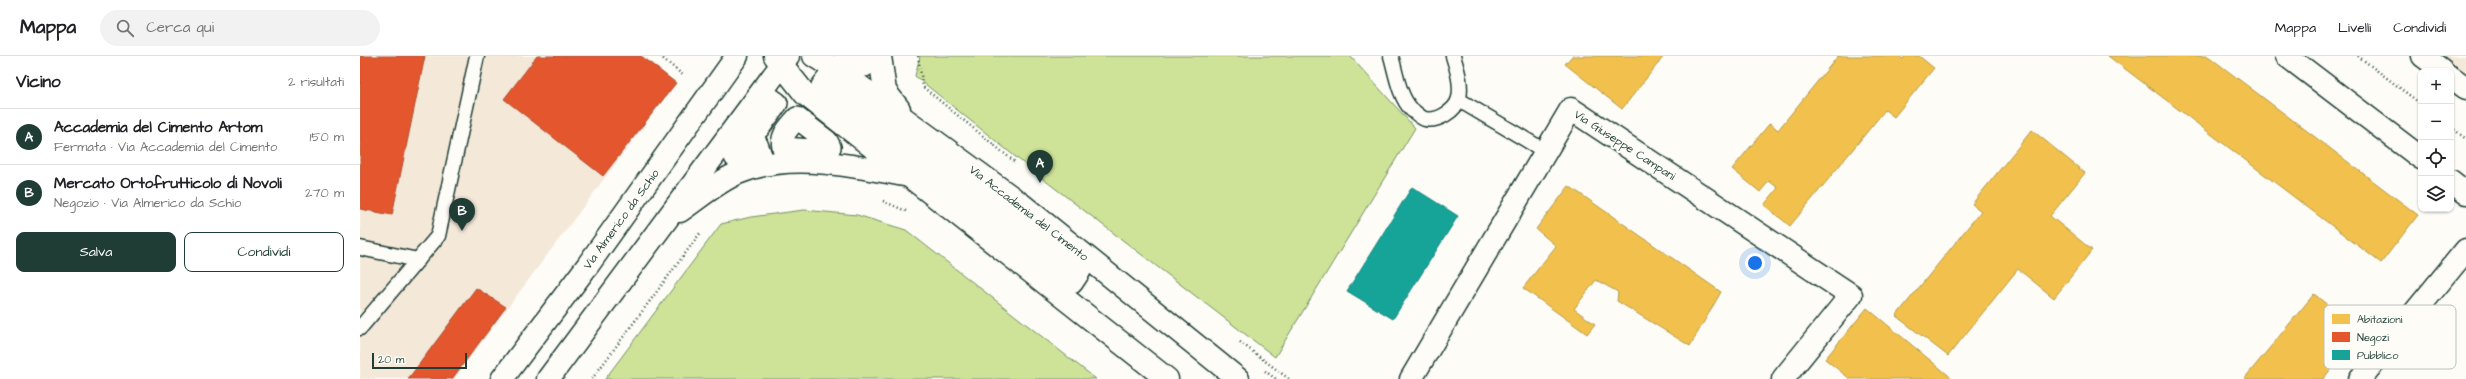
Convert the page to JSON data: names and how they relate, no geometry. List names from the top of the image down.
{
  "streets": {
    "street": ["Via Giuseppe Campani", "Via Accademia del Cimento", "Via Almerico da Schio"]
  },
  "legend": ["Abitazioni", "Negozi", "Pubblico"],
  "scale_bar": "20 m",
  "page": {
    "header": "Mappa",
    "search": "Cerca qui",
    "nav": ["Mappa", "Livelli", "Condividi"],
    "heading": ["Vicino", "2 risultati"],
    "map_buttons": ["+", "−"],
    "list": [
      {
        "mark": "A",
        "name": "Accademia del Cimento Artom",
        "note": "Fermata · Via Accademia del Cimento",
        "value": "150 m"
      },
      {
        "mark": "B",
        "name": "Mercato Ortofrutticolo di Novoli",
        "note": "Negozio · Via Almerico da Schio",
        "value": "270 m"
      }
    ],
    "pins": ["A", "B"],
    "buttons": ["Salva", "Condividi"],
    "scale": "20 m"
  }
}
